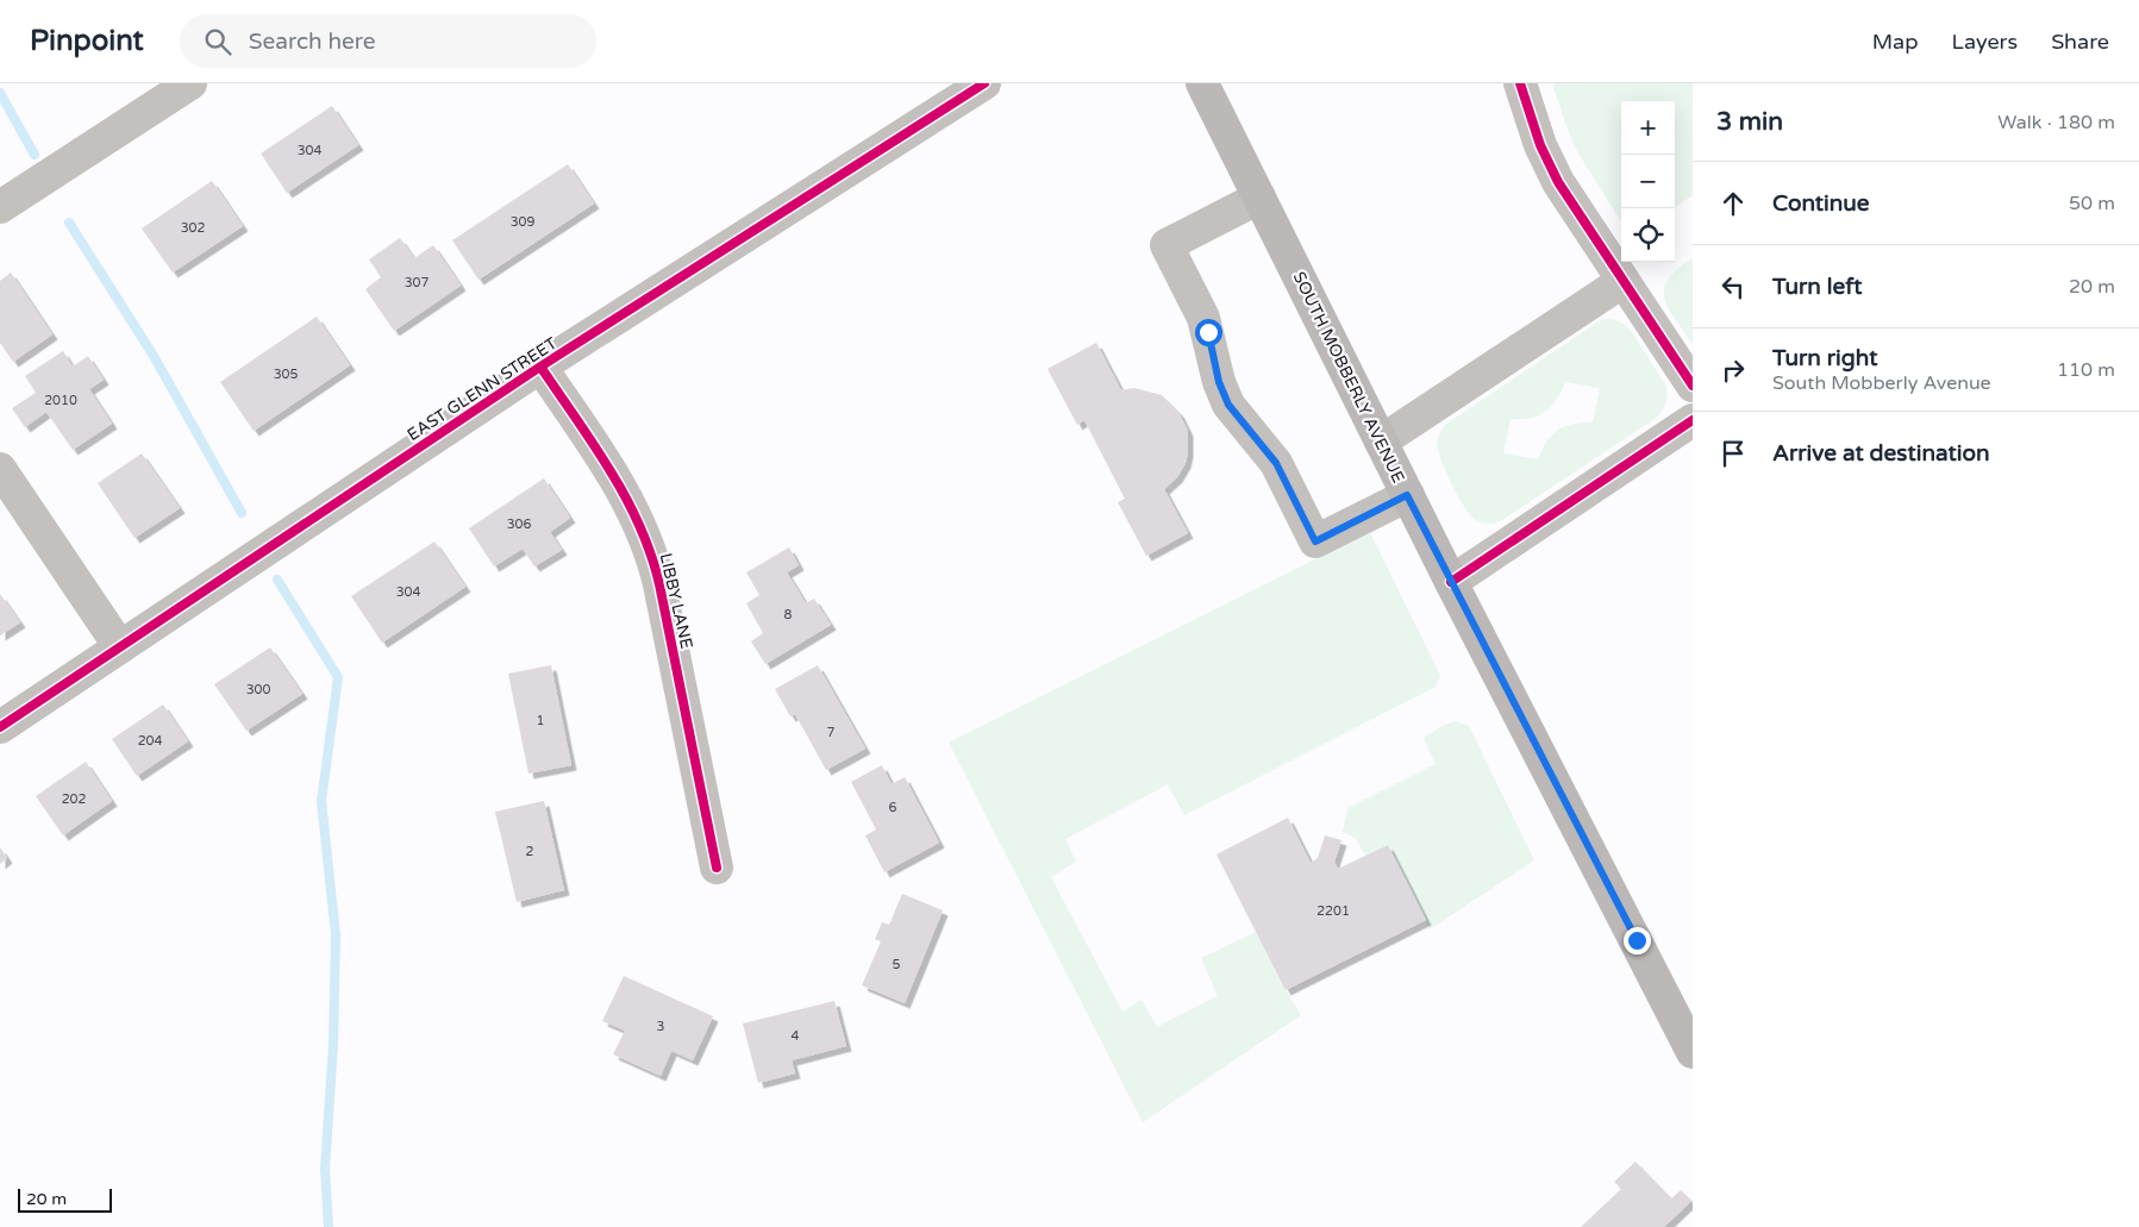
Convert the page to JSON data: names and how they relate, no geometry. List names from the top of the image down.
{
  "streets": {
    "main road": ["SOUTH MOBBERLY AVENUE"],
    "street": ["EAST GLENN STREET", "LIBBY LANE"]
  },
  "crossings": [
    ["EAST GLENN STREET", "LIBBY LANE"]
  ],
  "house_numbers": [
    "304",
    "309",
    "302",
    "307",
    "305",
    "2010",
    "306",
    "304",
    "8",
    "300",
    "1",
    "7",
    "204",
    "202",
    "6",
    "2",
    "2201",
    "5",
    "3",
    "4"
  ],
  "scale_bar": "20 m",
  "page": {
    "header": "Pinpoint",
    "search": "Search here",
    "nav": ["Map", "Layers", "Share"],
    "heading": ["3 min", "Walk · 180 m"],
    "map_buttons": ["+", "−"],
    "list": [
      ["Continue", "50 m"],
      ["Turn left", "20 m"],
      ["Turn right", "South Mobberly Avenue", "110 m"],
      "Arrive at destination"
    ],
    "scale": "20 m"
  }
}
